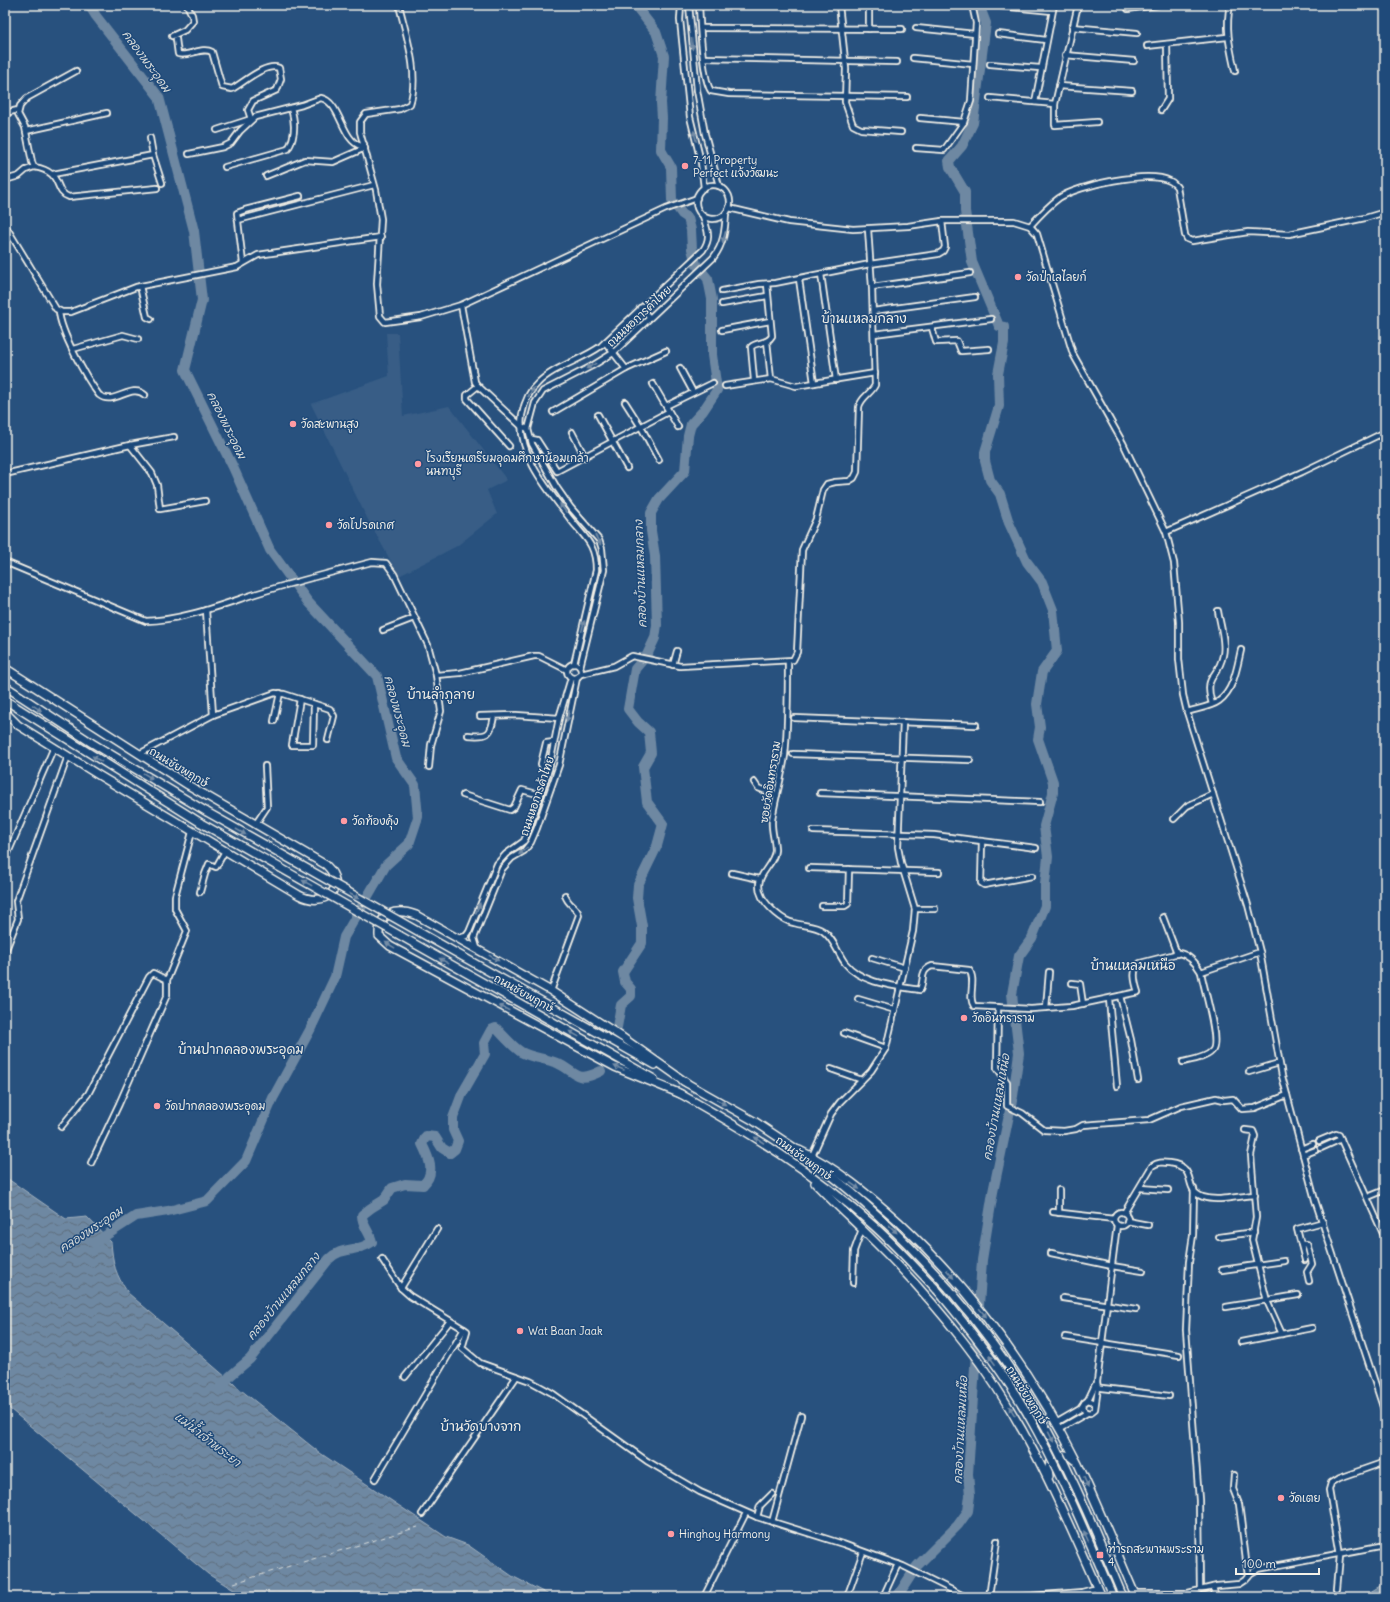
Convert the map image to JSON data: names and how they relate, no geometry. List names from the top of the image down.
{
  "streets": {
    "main road": ["ถนนชัยพฤกษ์"],
    "street": ["ถนนหอการค้าไทย", "ซอยวัดอินทราราม"]
  },
  "districts": [
    "บ้านแหลมกลาง",
    "บ้านลำภูลาย",
    "บ้านแหลมเหนือ",
    "บ้านปากคลองพระอุดม",
    "บ้านวัดบางจาก"
  ],
  "water": [
    "คลองพระอุดม",
    "คลองบ้านแหลมกลาง",
    "คลองบ้านแหลมเหนือ",
    "แม่น้ำเจ้าพระยา"
  ],
  "places": {
    "other": [
      "7-11 Property Perfect แจ้งวัฒนะ",
      "วัดป่าเลไลยก์",
      "วัดสะพานสูง",
      "โรงเรียนเตรียมอุดมศึกษาน้อมเกล้า นนทบุรี",
      "วัดโปรดเกศ",
      "วัดท้องคุ้ง",
      "วัดอินทราราม",
      "วัดปากคลองพระอุดม",
      "Wat Baan Jaak",
      "วัดเตย",
      "Hinghoy Harmony"
    ],
    "transit": ["ท่ารถสะพานพระราม 4"]
  },
  "scale_bar": "100 m"
}
